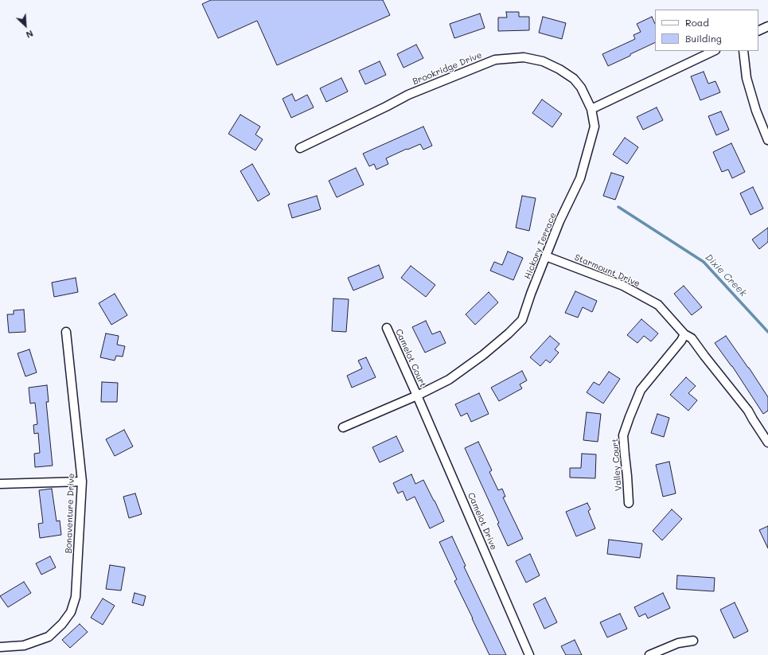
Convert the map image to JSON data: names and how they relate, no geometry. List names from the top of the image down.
{
  "streets": {
    "street": [
      "Brookridge Drive",
      "Hickory Terrace",
      "Starmount Drive",
      "Camelot Court",
      "Valley Court",
      "Bonaventure Drive",
      "Camelot Drive"
    ]
  },
  "crossings": [
    ["Brookridge Drive", "Hickory Terrace"],
    ["Hickory Terrace", "Starmount Drive"],
    ["Hickory Terrace", "Camelot Court"],
    ["Hickory Terrace", "Camelot Drive"],
    ["Starmount Drive", "Valley Court"],
    ["Camelot Court", "Camelot Drive"]
  ],
  "water": ["Dixie Creek"],
  "legend": ["Road", "Building"],
  "north": "bottom right"
}
